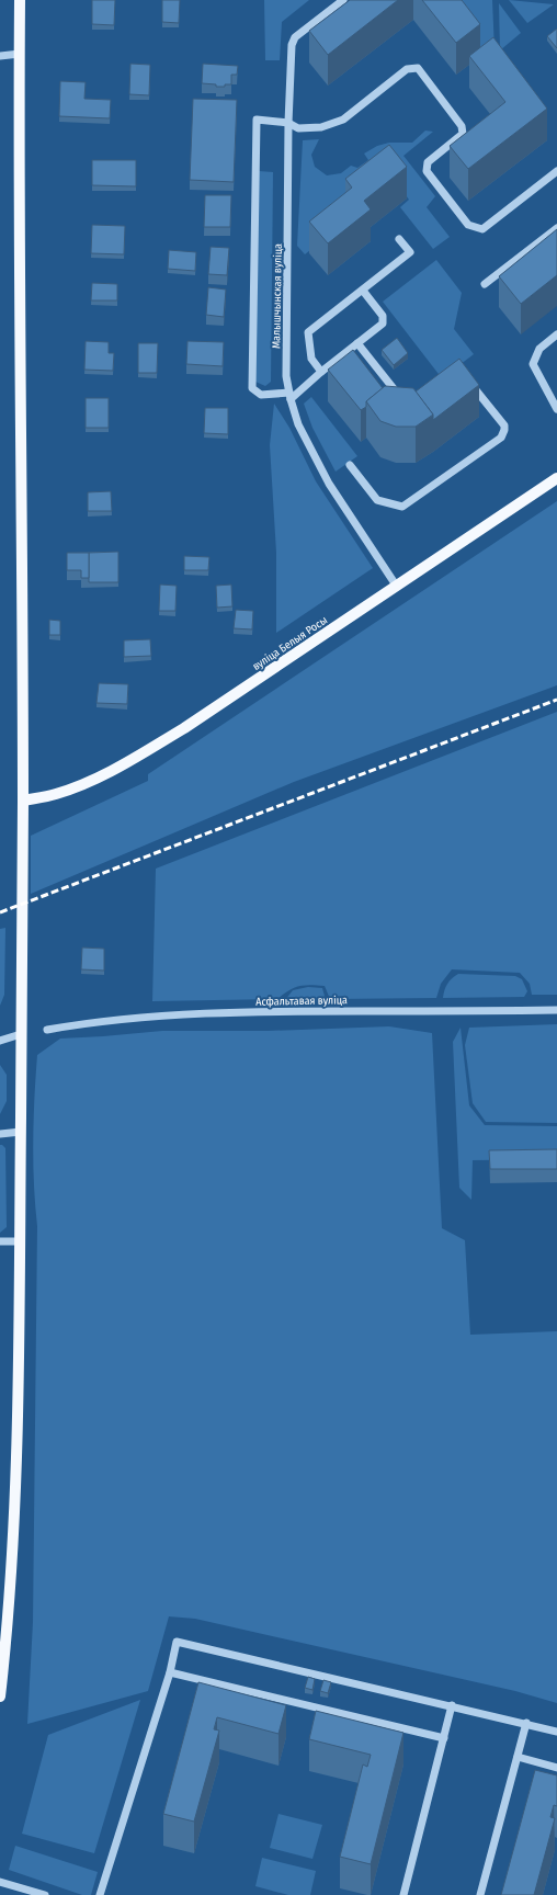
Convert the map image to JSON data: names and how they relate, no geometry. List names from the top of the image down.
{
  "streets": {
    "main road": ["вуліца Белыя Росы"],
    "street": ["Малышчынская вуліца", "Асфальтавая вуліца"]
  },
  "crossings": [
    ["Малышчынская вуліца", "вуліца Белыя Росы"]
  ]
}
